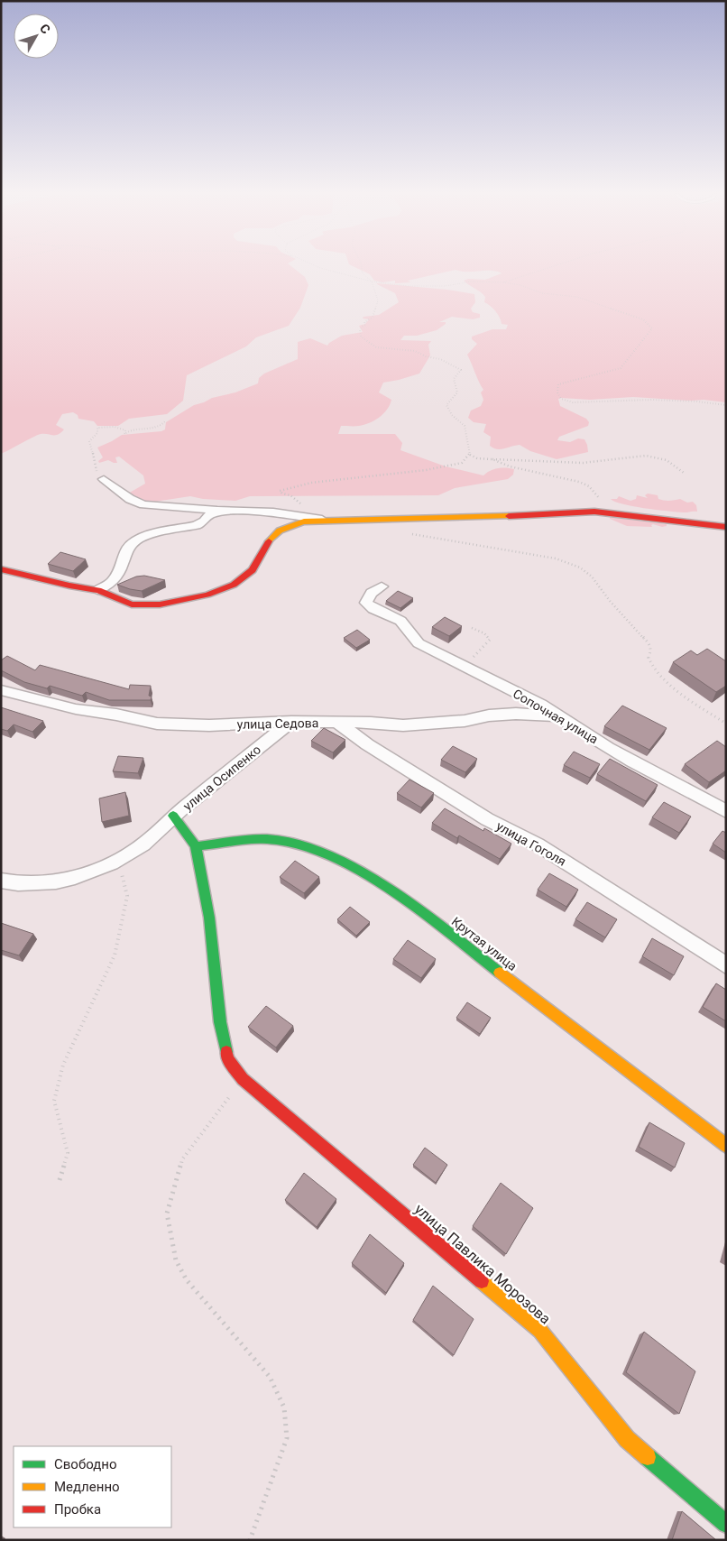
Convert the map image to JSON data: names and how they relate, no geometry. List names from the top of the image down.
{
  "streets": {
    "street": [
      "Сопочная улица",
      "улица Седова",
      "улица Осипенко",
      "улица Гоголя",
      "Крутая улица",
      "улица Павлика Морозова"
    ]
  },
  "crossings": [
    ["Сопочная улица", "улица Седова"],
    ["улица Седова", "улица Осипенко"],
    ["улица Седова", "улица Гоголя"],
    ["Крутая улица", "улица Павлика Морозова"]
  ],
  "legend": ["Свободно", "Медленно", "Пробка"],
  "north": "top right"
}
